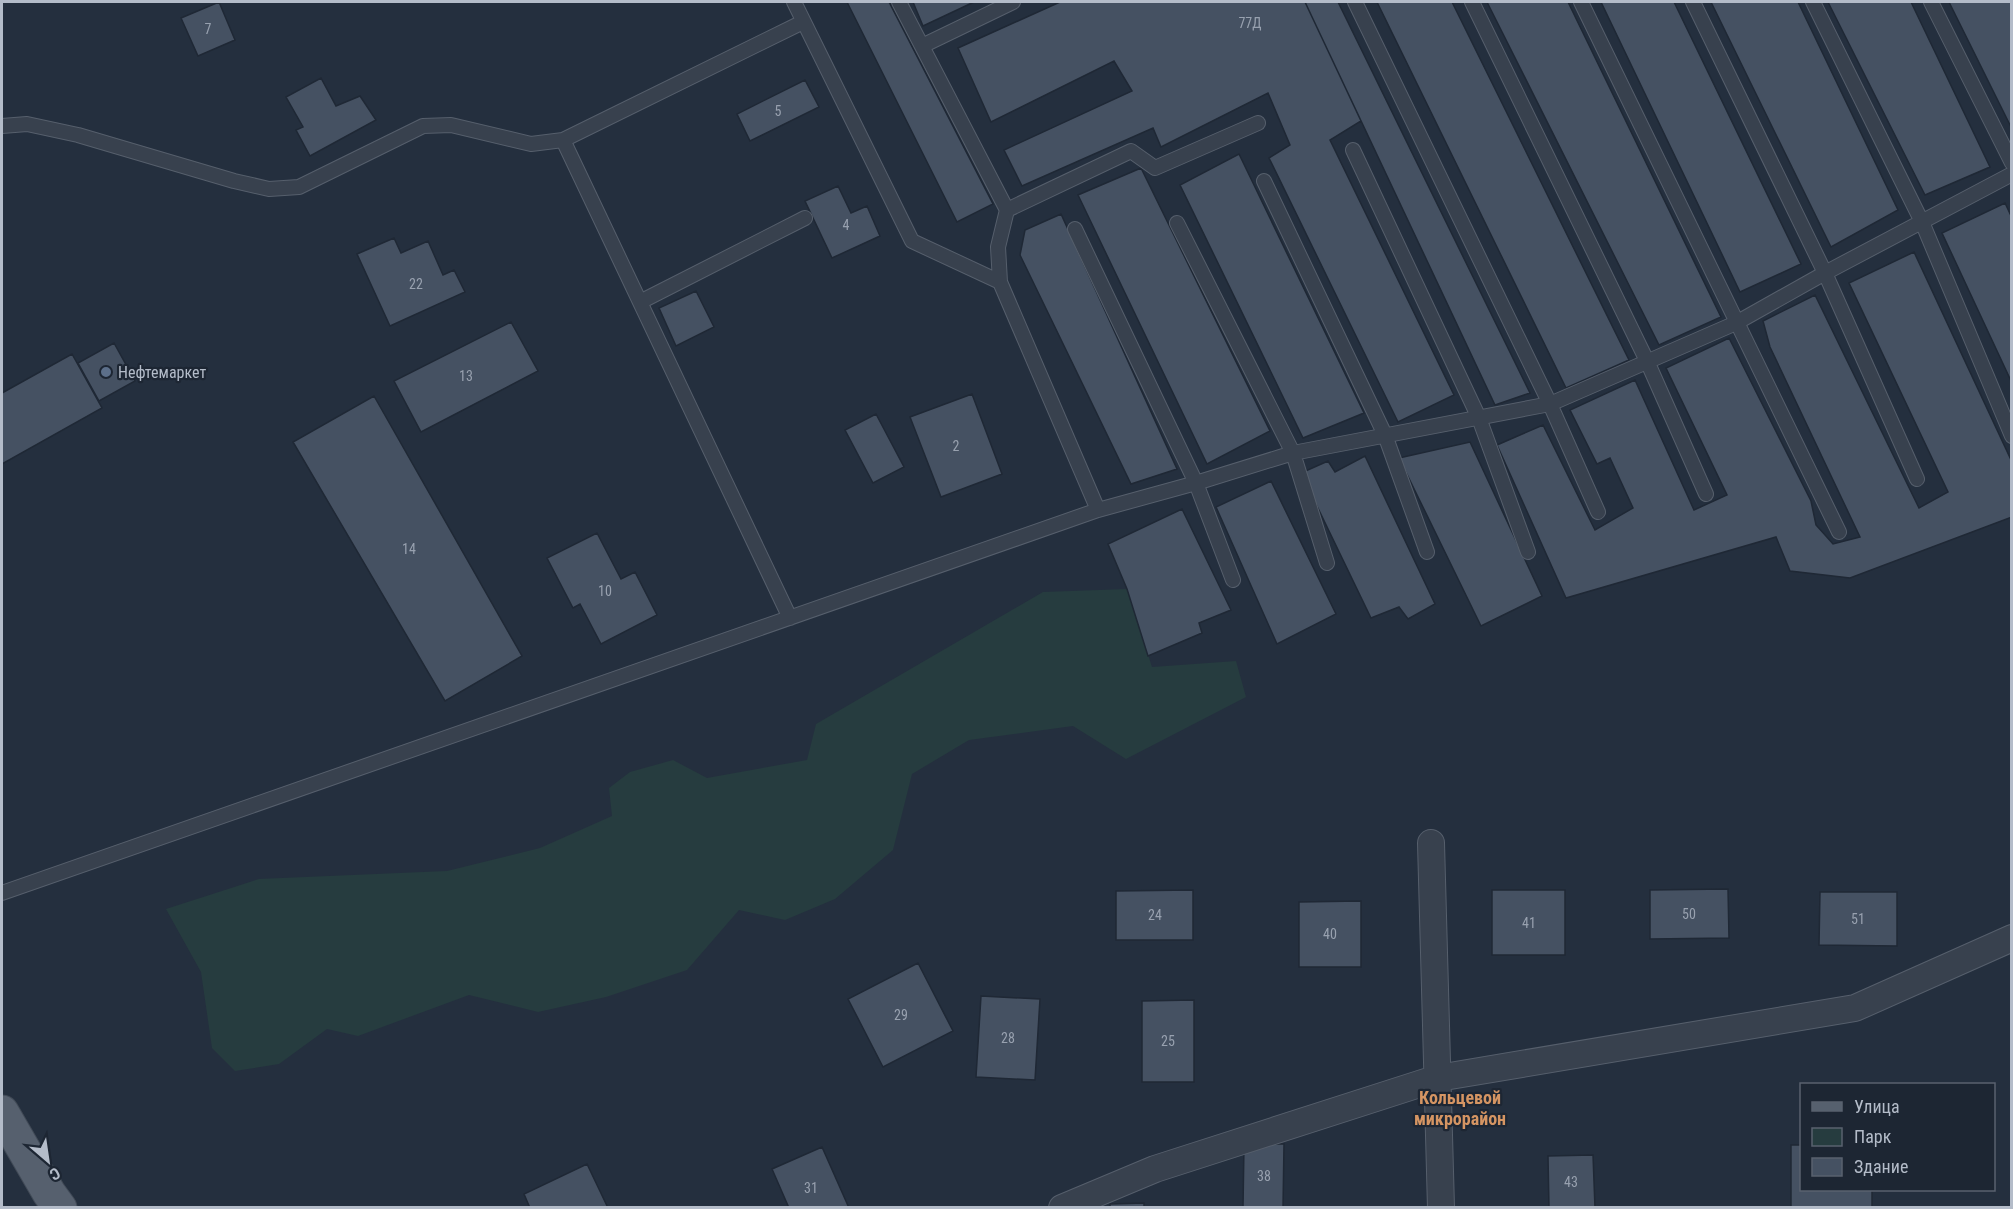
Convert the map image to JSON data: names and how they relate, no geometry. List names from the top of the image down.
{
  "districts": ["Кольцевой микрорайон"],
  "places": ["Нефтемаркет"],
  "house_numbers": [
    "77Д",
    "7",
    "5",
    "4",
    "22",
    "13",
    "2",
    "14",
    "10",
    "50",
    "24",
    "51",
    "41",
    "40",
    "29",
    "28",
    "25",
    "38",
    "43",
    "31"
  ],
  "legend": ["Улица", "Парк", "Здание"],
  "north": "bottom right"
}
